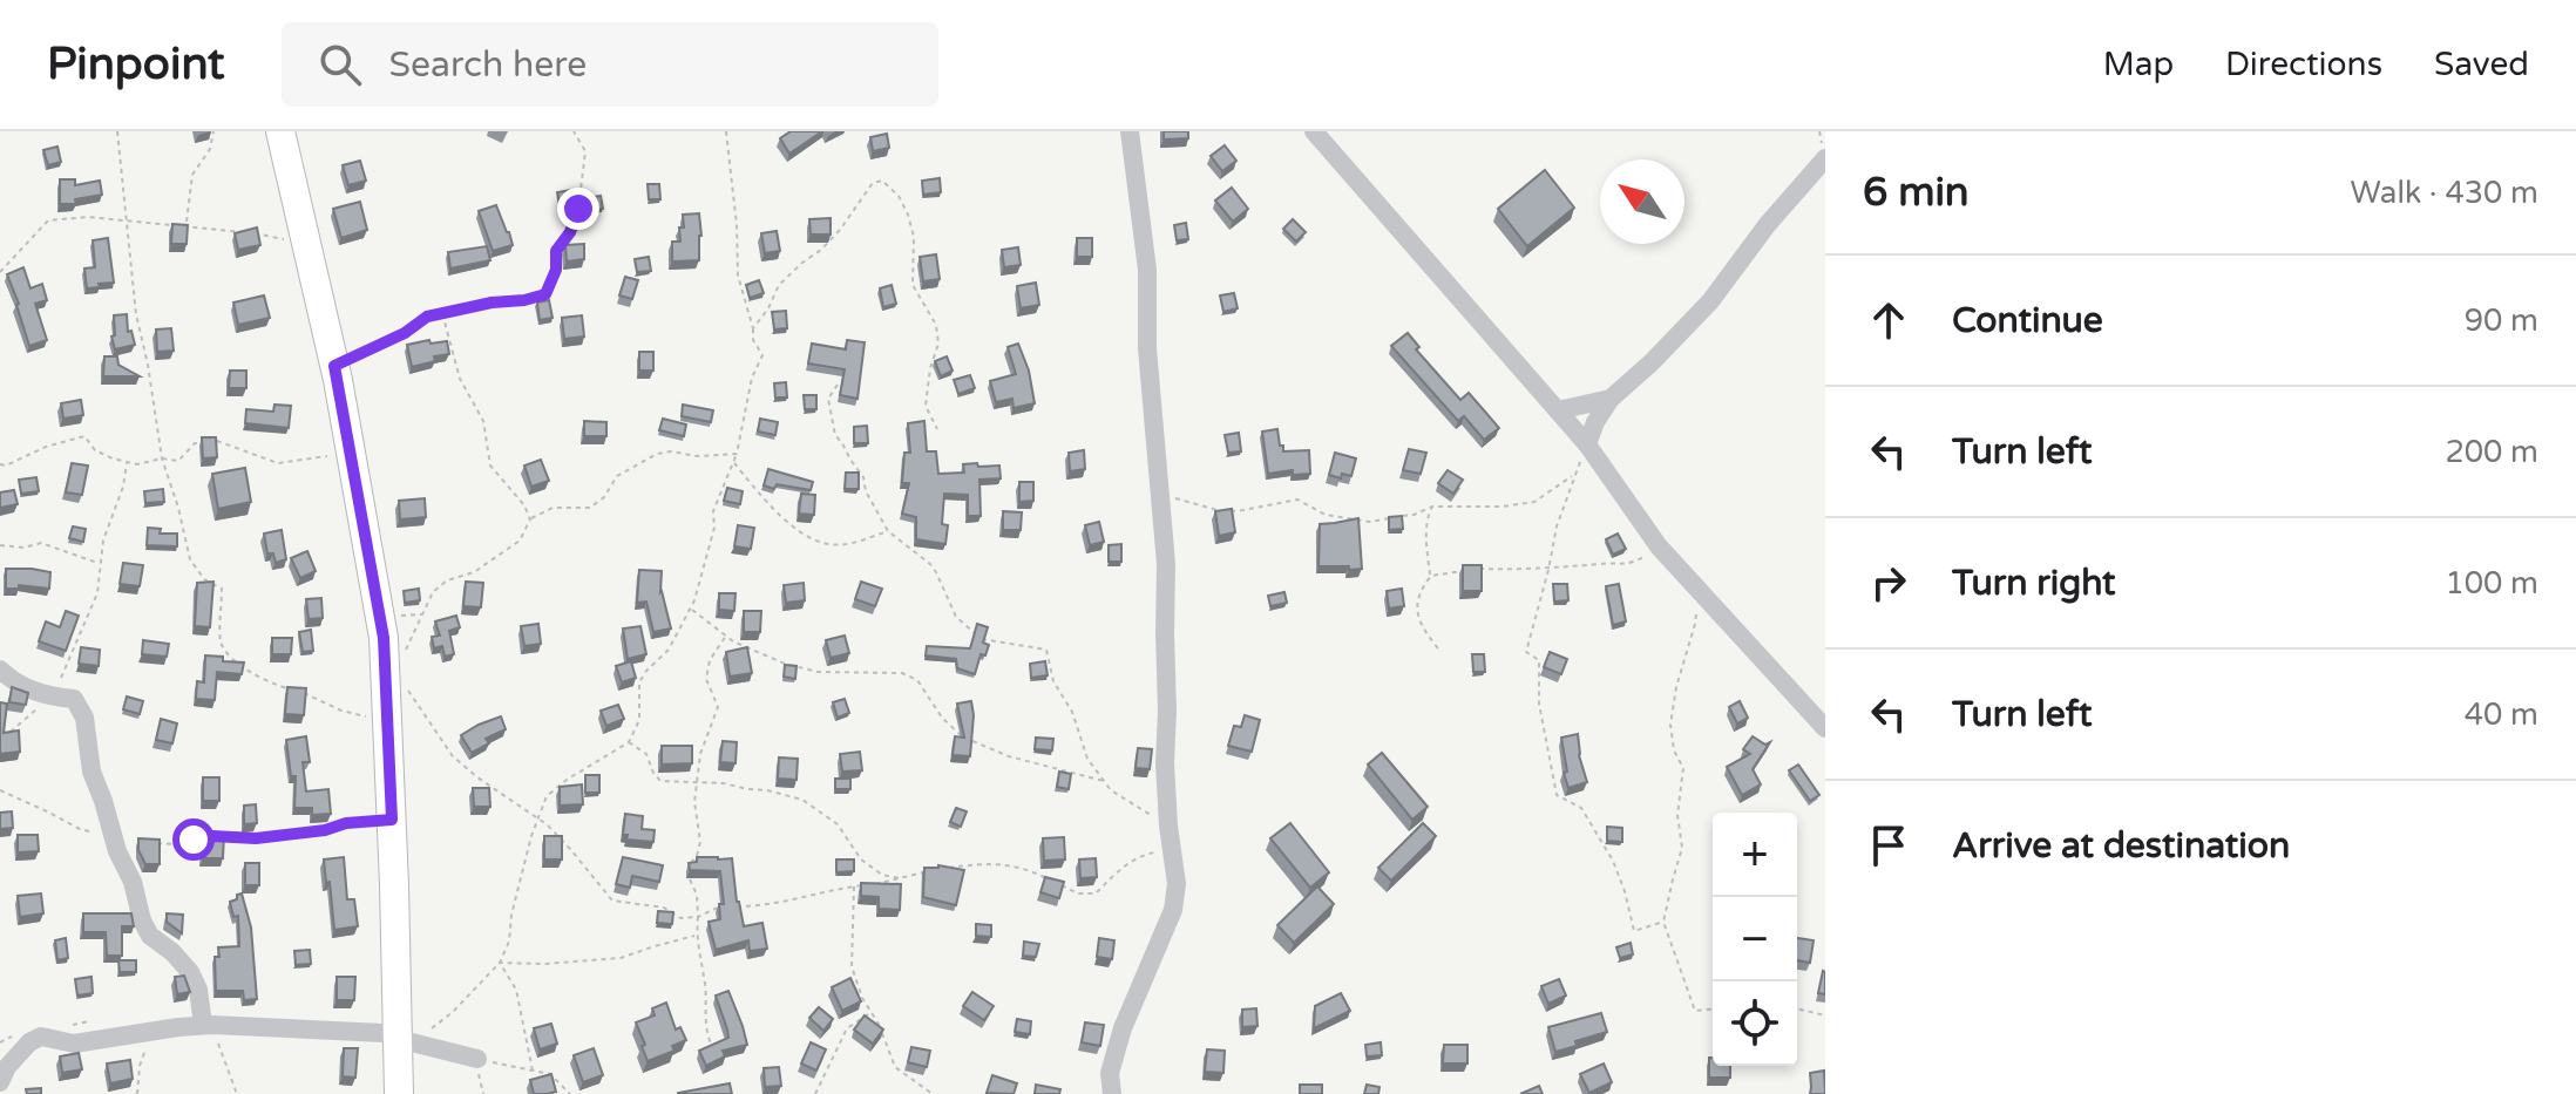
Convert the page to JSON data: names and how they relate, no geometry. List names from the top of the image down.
{
  "north": "top left",
  "page": {
    "header": "Pinpoint",
    "search": "Search here",
    "nav": ["Map", "Directions", "Saved"],
    "heading": ["6 min", "Walk · 430 m"],
    "list": [
      ["Continue", "90 m"],
      ["Turn left", "200 m"],
      ["Turn right", "100 m"],
      ["Turn left", "40 m"],
      "Arrive at destination"
    ],
    "map_buttons": ["+", "−"]
  }
}
